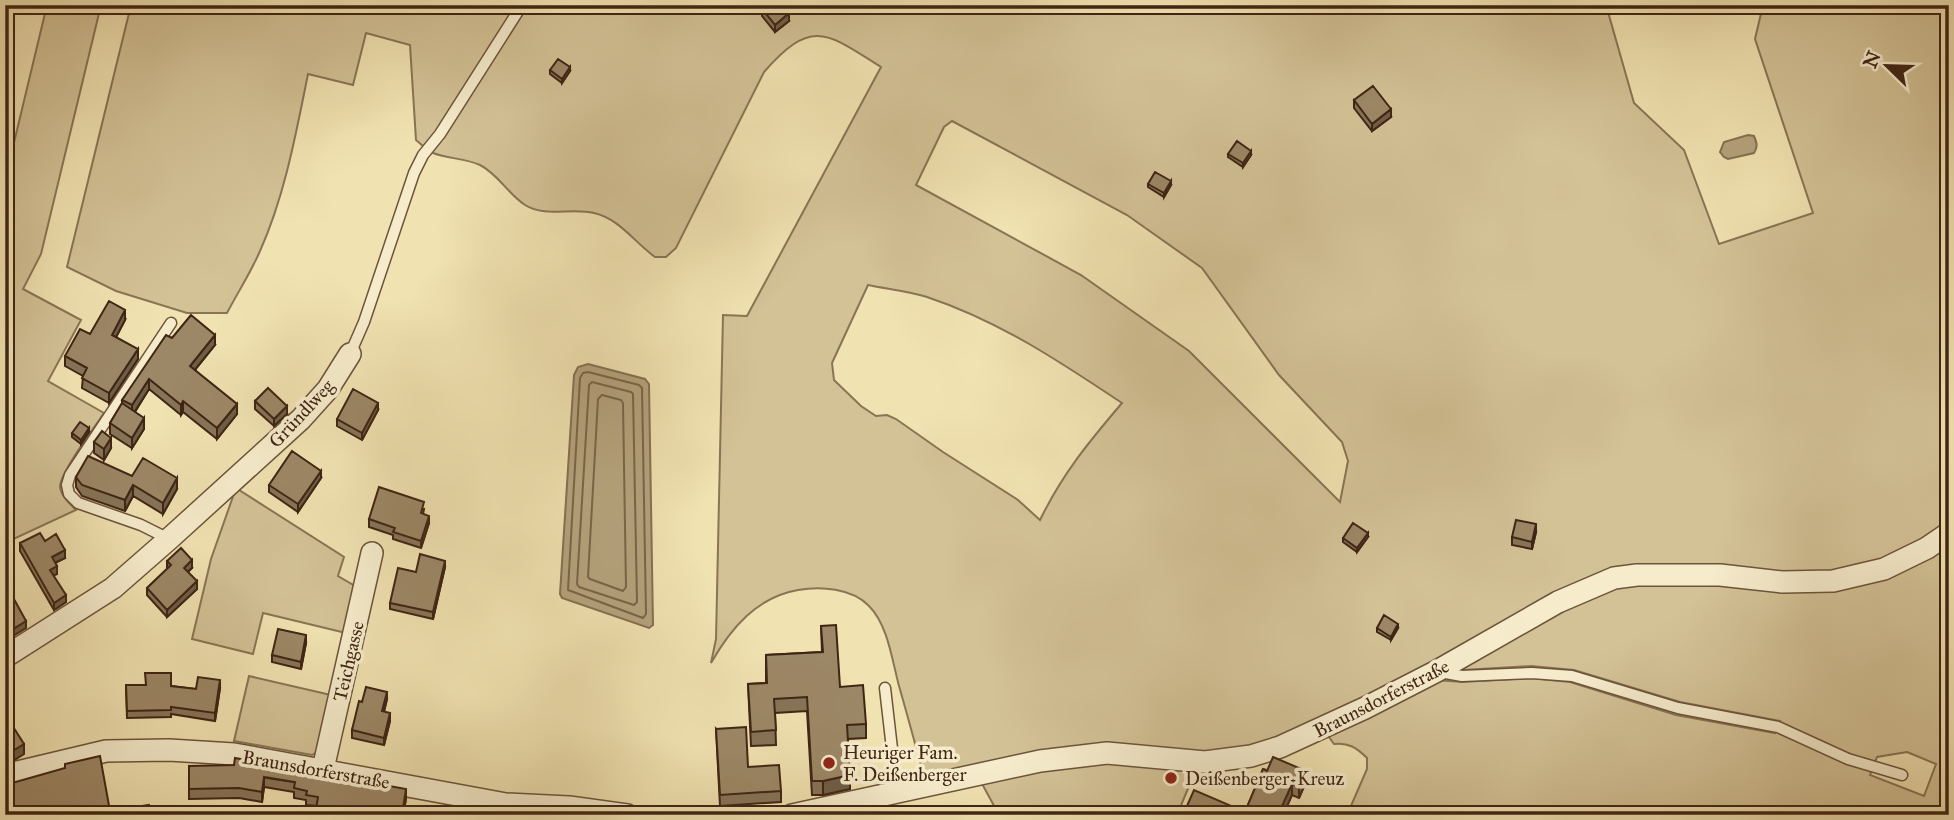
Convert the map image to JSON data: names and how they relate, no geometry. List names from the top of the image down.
{
  "streets": {
    "street": ["Gründlweg", "Teichgasse", "Braunsdorferstraße"]
  },
  "crossings": [
    ["Teichgasse", "Braunsdorferstraße"]
  ],
  "places": ["Heuriger Fam. F. Deißenberger", "Deißenberger-Kreuz"],
  "north": "top left"
}
